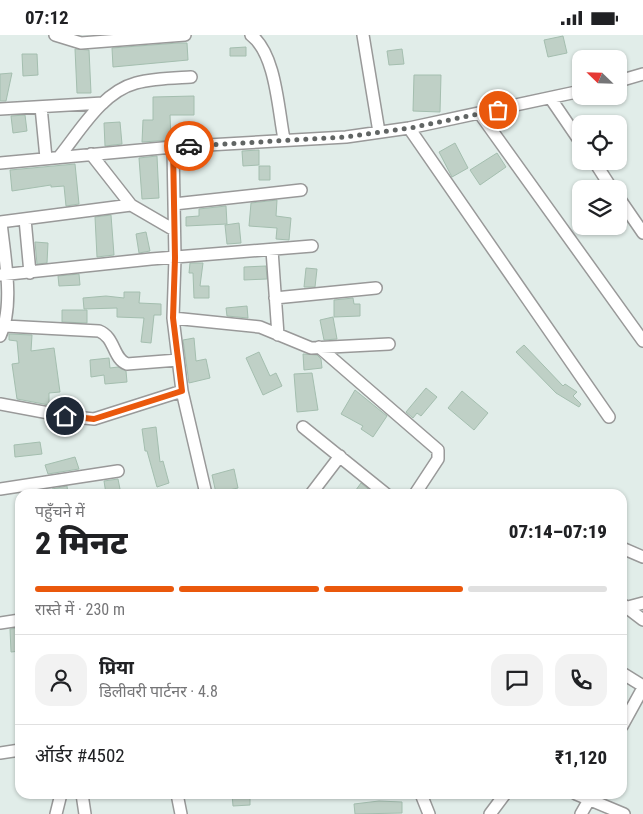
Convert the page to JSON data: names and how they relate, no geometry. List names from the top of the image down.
{
  "north": "top left",
  "page": {
    "status": "07:12",
    "heading": ["2 मिनट", "पहुँचने में", "07:14–07:19"],
    "panel": [
      "प्रिया",
      "डिलीवरी पार्टनर · 4.8",
      "ऑर्डर #4502",
      "₹1,120"
    ],
    "bar": "रास्ते में · 230 m"
  }
}
